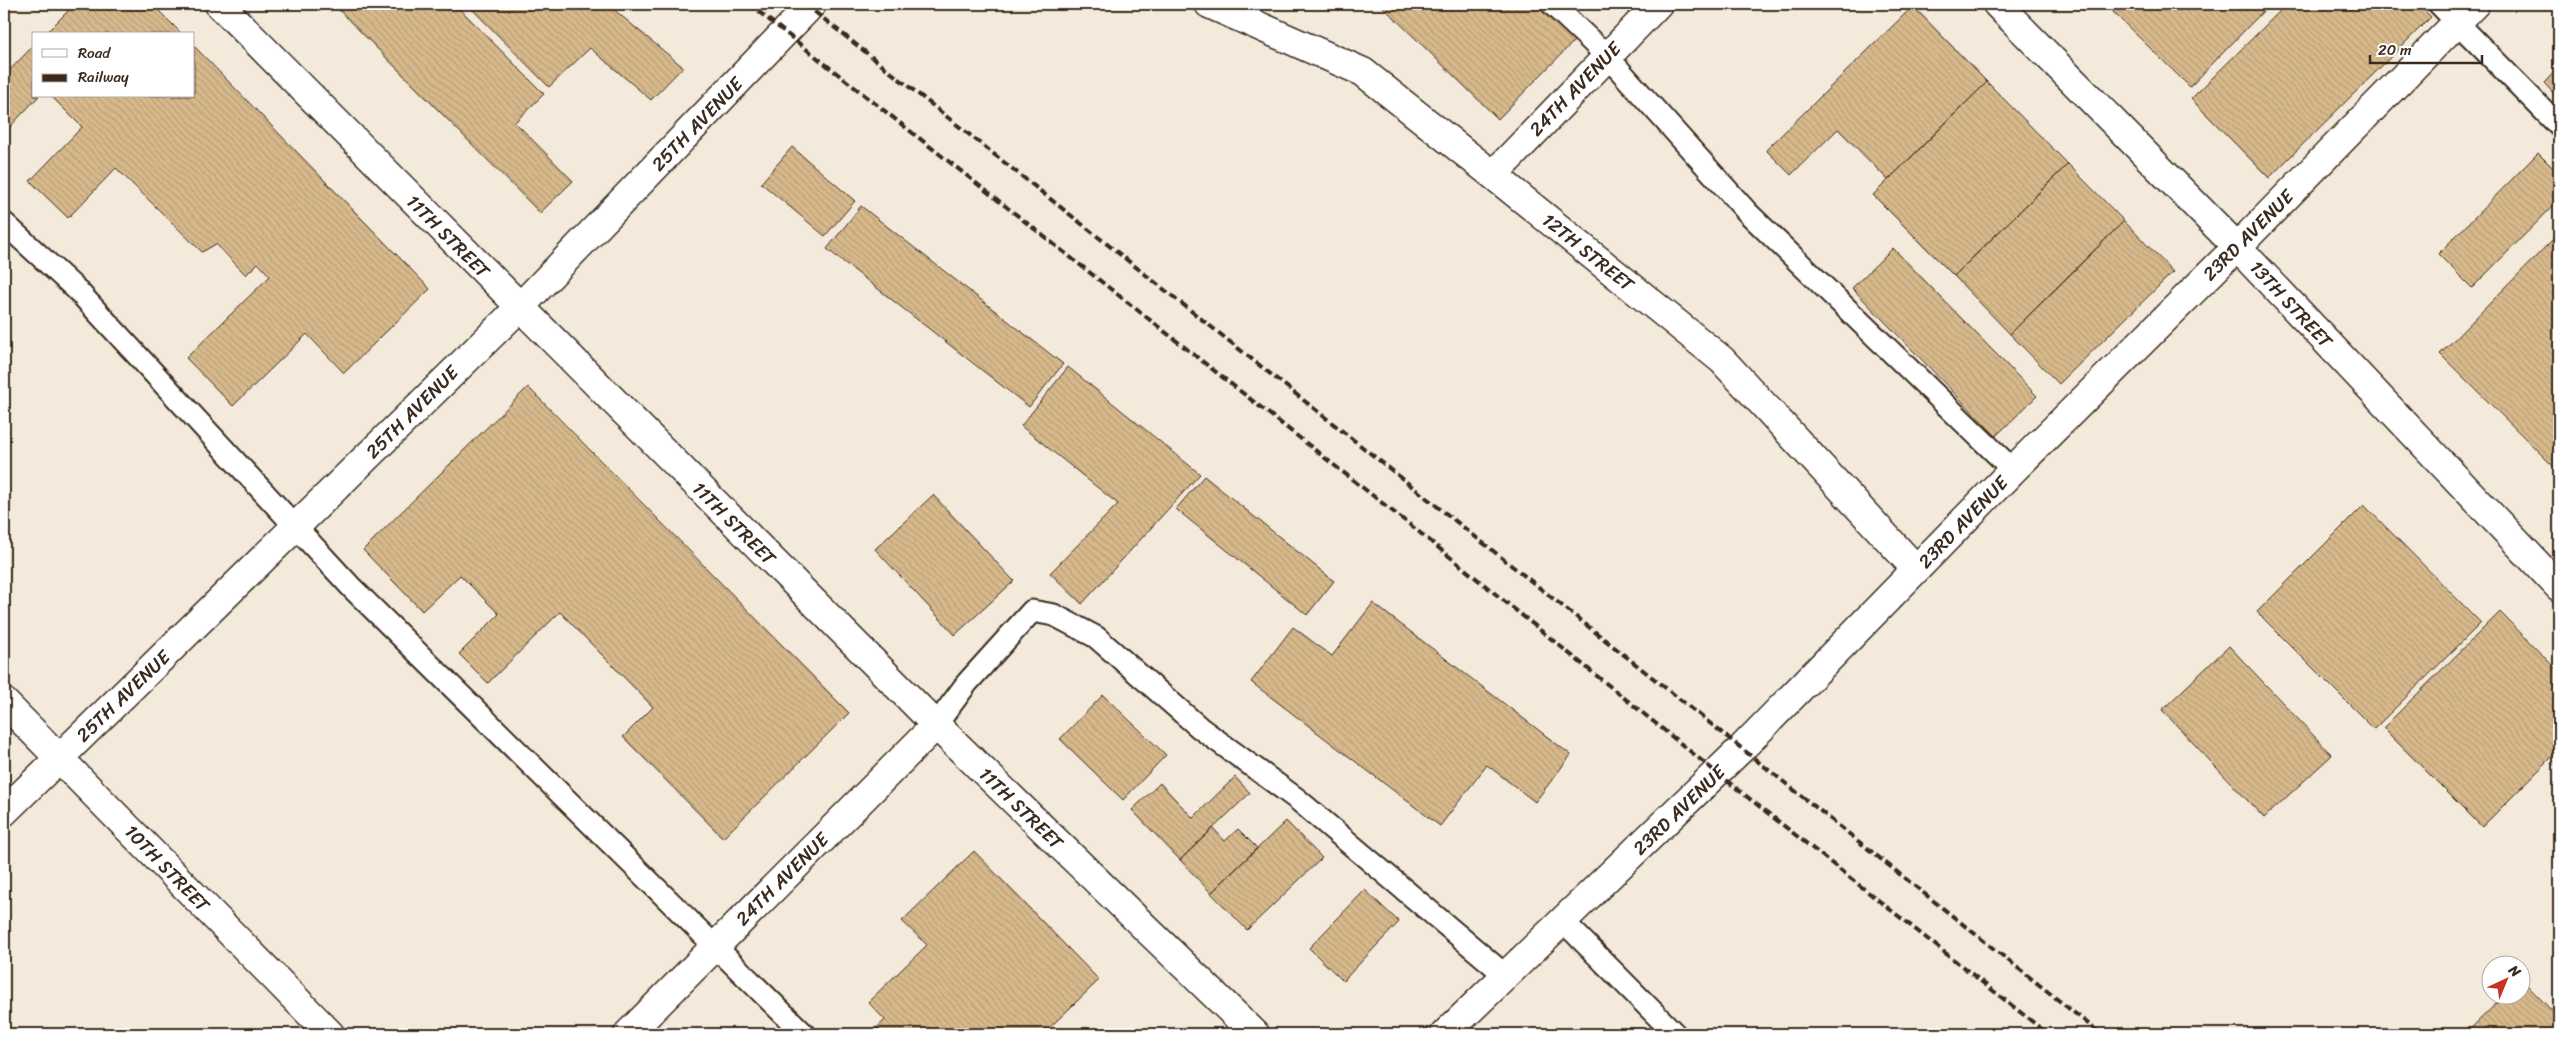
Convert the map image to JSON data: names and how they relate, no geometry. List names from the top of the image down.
{
  "streets": {
    "street": [
      "24TH AVENUE",
      "25TH AVENUE",
      "23RD AVENUE",
      "11TH STREET",
      "12TH STREET",
      "13TH STREET",
      "10TH STREET"
    ]
  },
  "crossings": [
    ["24TH AVENUE", "11TH STREET"],
    ["24TH AVENUE", "12TH STREET"],
    ["25TH AVENUE", "11TH STREET"],
    ["25TH AVENUE", "10TH STREET"],
    ["23RD AVENUE", "12TH STREET"],
    ["23RD AVENUE", "13TH STREET"]
  ],
  "legend": ["Road", "Railway"],
  "scale_bar": "20 m",
  "north": "top right"
}
